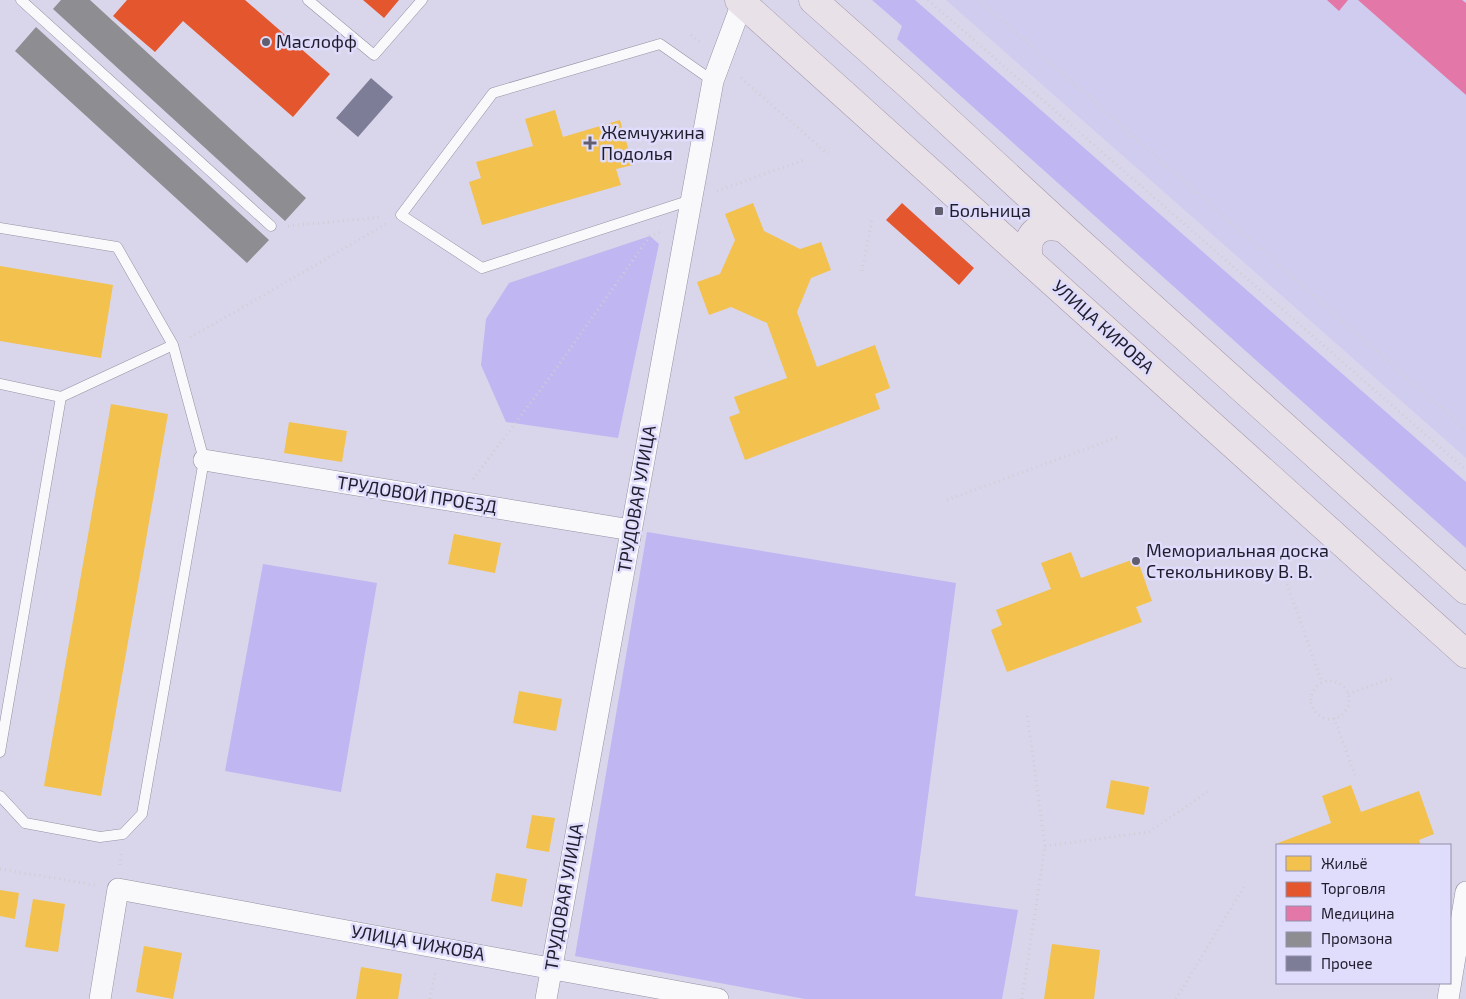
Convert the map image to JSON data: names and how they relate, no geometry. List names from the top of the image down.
{
  "streets": {
    "main road": ["УЛИЦА КИРОВА"],
    "street": ["ТРУДОВОЙ ПРОЕЗД", "ТРУДОВАЯ УЛИЦА", "УЛИЦА ЧИЖОВА"]
  },
  "crossings": [
    ["УЛИЦА КИРОВА", "ТРУДОВАЯ УЛИЦА"],
    ["ТРУДОВОЙ ПРОЕЗД", "ТРУДОВАЯ УЛИЦА"],
    ["ТРУДОВАЯ УЛИЦА", "УЛИЦА ЧИЖОВА"]
  ],
  "places": {
    "other": ["Маслофф", "Мемориальная доска Стекольникову В. В."],
    "health": ["Жемчужина Подолья"],
    "transit": ["Больница"]
  },
  "legend": [
    "Жильё",
    "Торговля",
    "Медицина",
    "Промзона",
    "Прочее"
  ]
}
